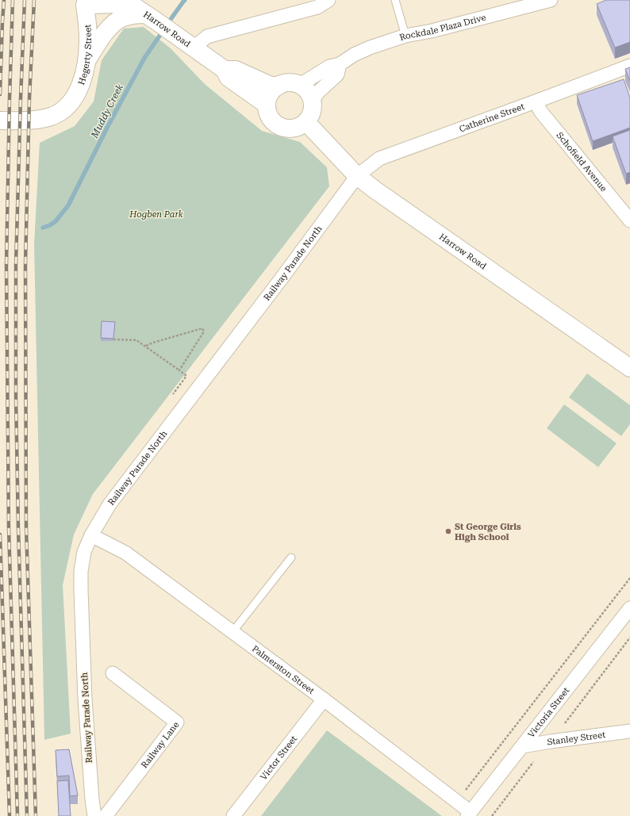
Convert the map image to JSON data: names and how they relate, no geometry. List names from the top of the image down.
{
  "streets": {
    "main road": ["Harrow Road", "Hegerty Street"],
    "street": [
      "Rockdale Plaza Drive",
      "Catherine Street",
      "Schofield Avenue",
      "Railway Parade North",
      "Palmerston Street",
      "Victoria Street",
      "Stanley Street",
      "Railway Lane",
      "Victor Street"
    ]
  },
  "crossings": [
    ["Rockdale Plaza Drive", "Harrow Road"],
    ["Harrow Road", "Hegerty Street"],
    ["Harrow Road", "Catherine Street"],
    ["Harrow Road", "Railway Parade North"],
    ["Catherine Street", "Schofield Avenue"],
    ["Catherine Street", "Railway Parade North"],
    ["Railway Parade North", "Palmerston Street"],
    ["Palmerston Street", "Victoria Street"],
    ["Palmerston Street", "Victor Street"],
    ["Victoria Street", "Stanley Street"]
  ],
  "water": ["Muddy Creek"],
  "parks": ["Hogben Park"],
  "places": ["St George Girls High School"]
}
